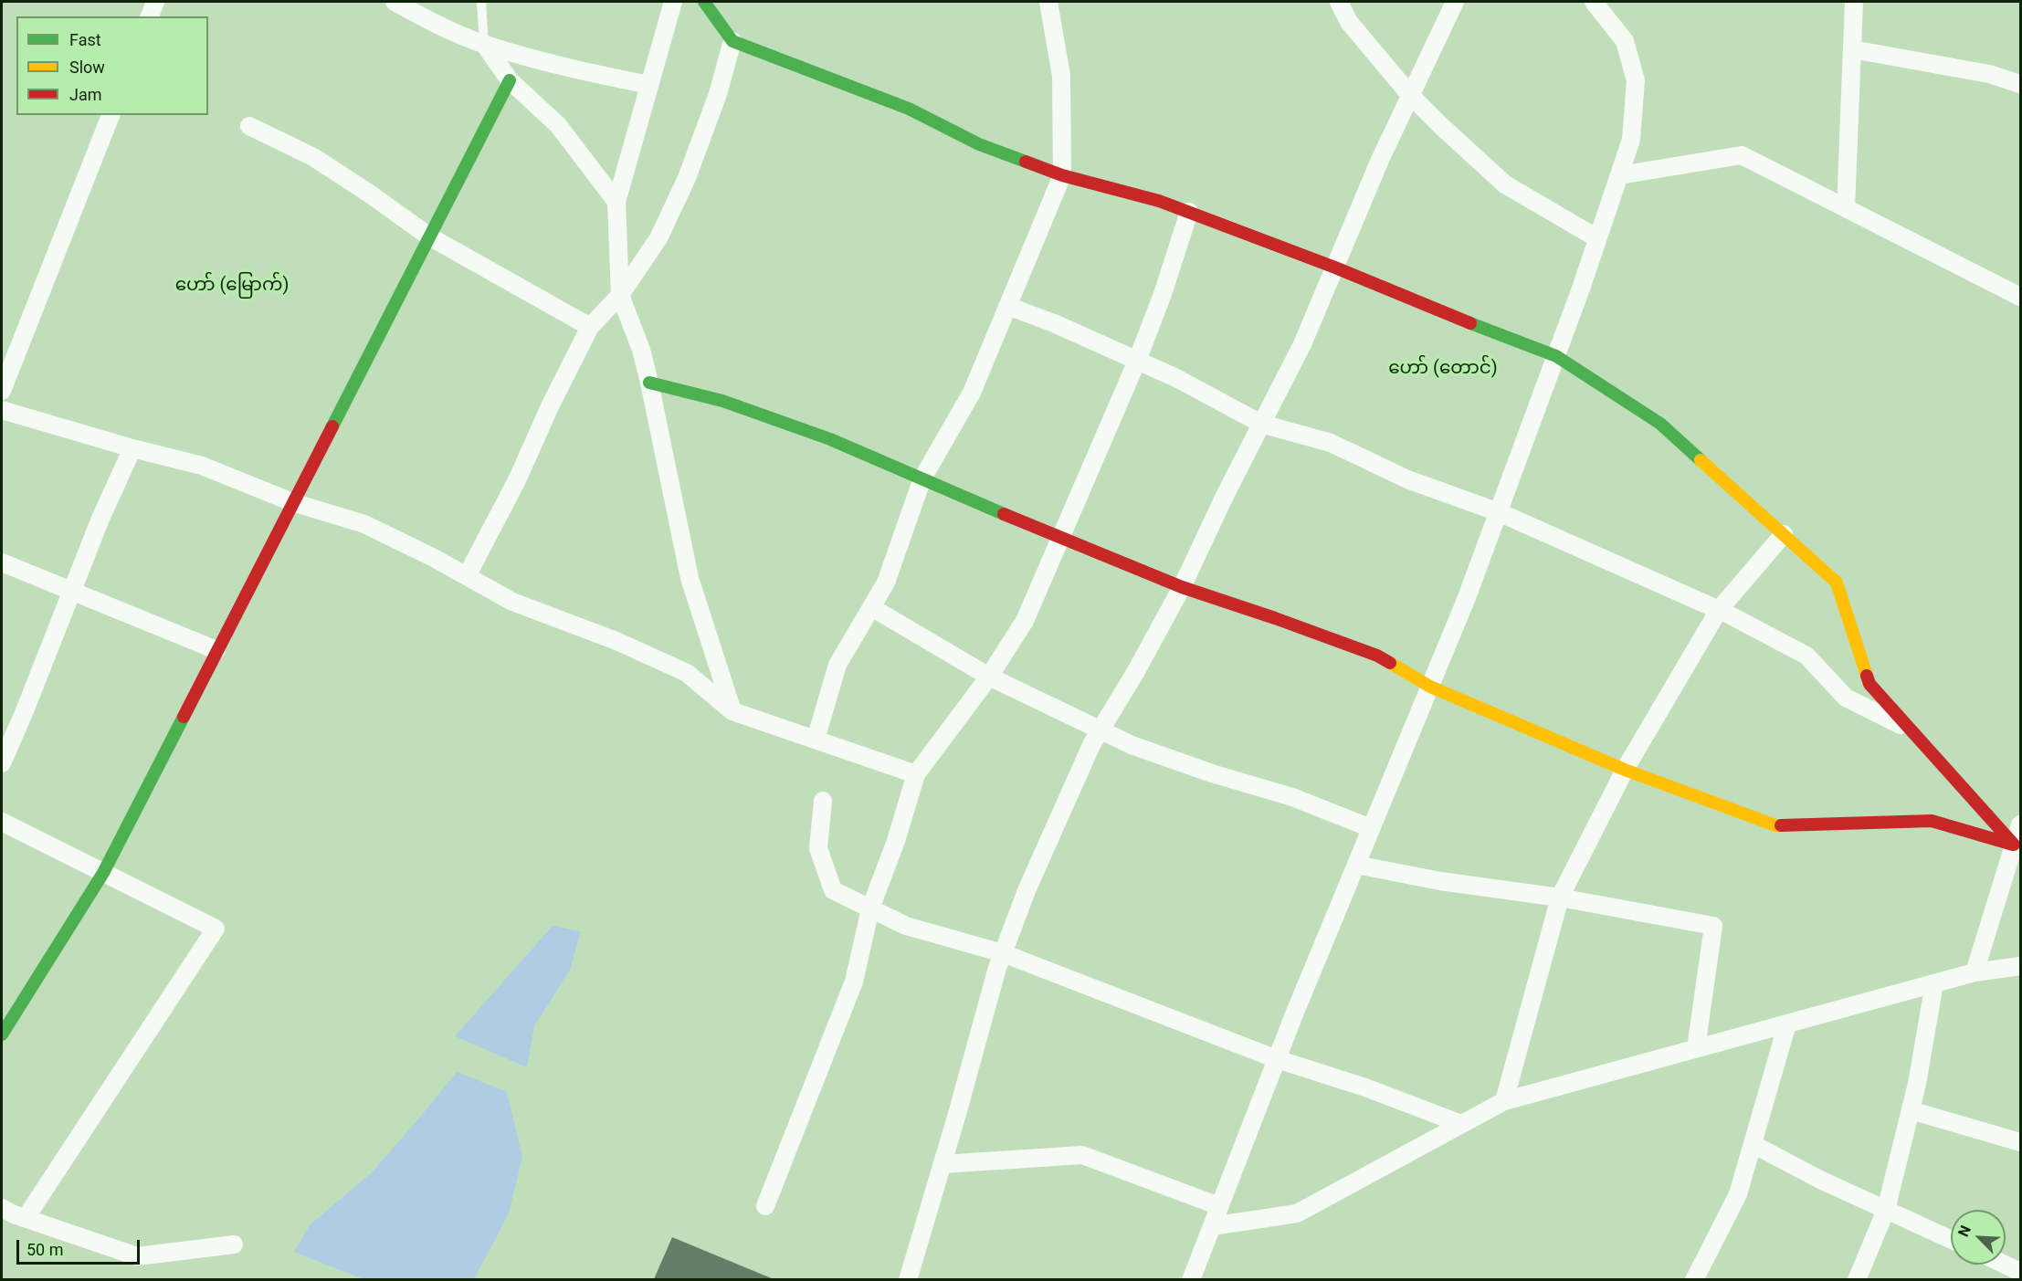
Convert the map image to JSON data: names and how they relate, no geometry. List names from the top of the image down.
{
  "districts": ["ဟော် (မြောက်)", "ဟော် (တောင်)"],
  "legend": ["Fast", "Slow", "Jam"],
  "scale_bar": "50 m",
  "north": "top left"
}
